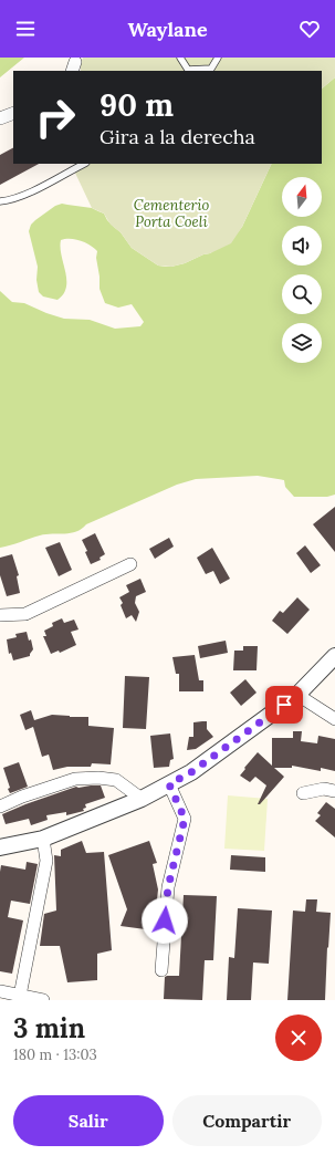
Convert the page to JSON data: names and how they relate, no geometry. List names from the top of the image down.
{
  "parks": ["Cementerio Porta Coeli"],
  "north": "top",
  "page": {
    "header": "Waylane",
    "turn": ["90 m", "Gira a la derecha"],
    "heading": ["3 min", "180 m · 13:03"],
    "buttons": ["Salir", "Compartir"]
  }
}
